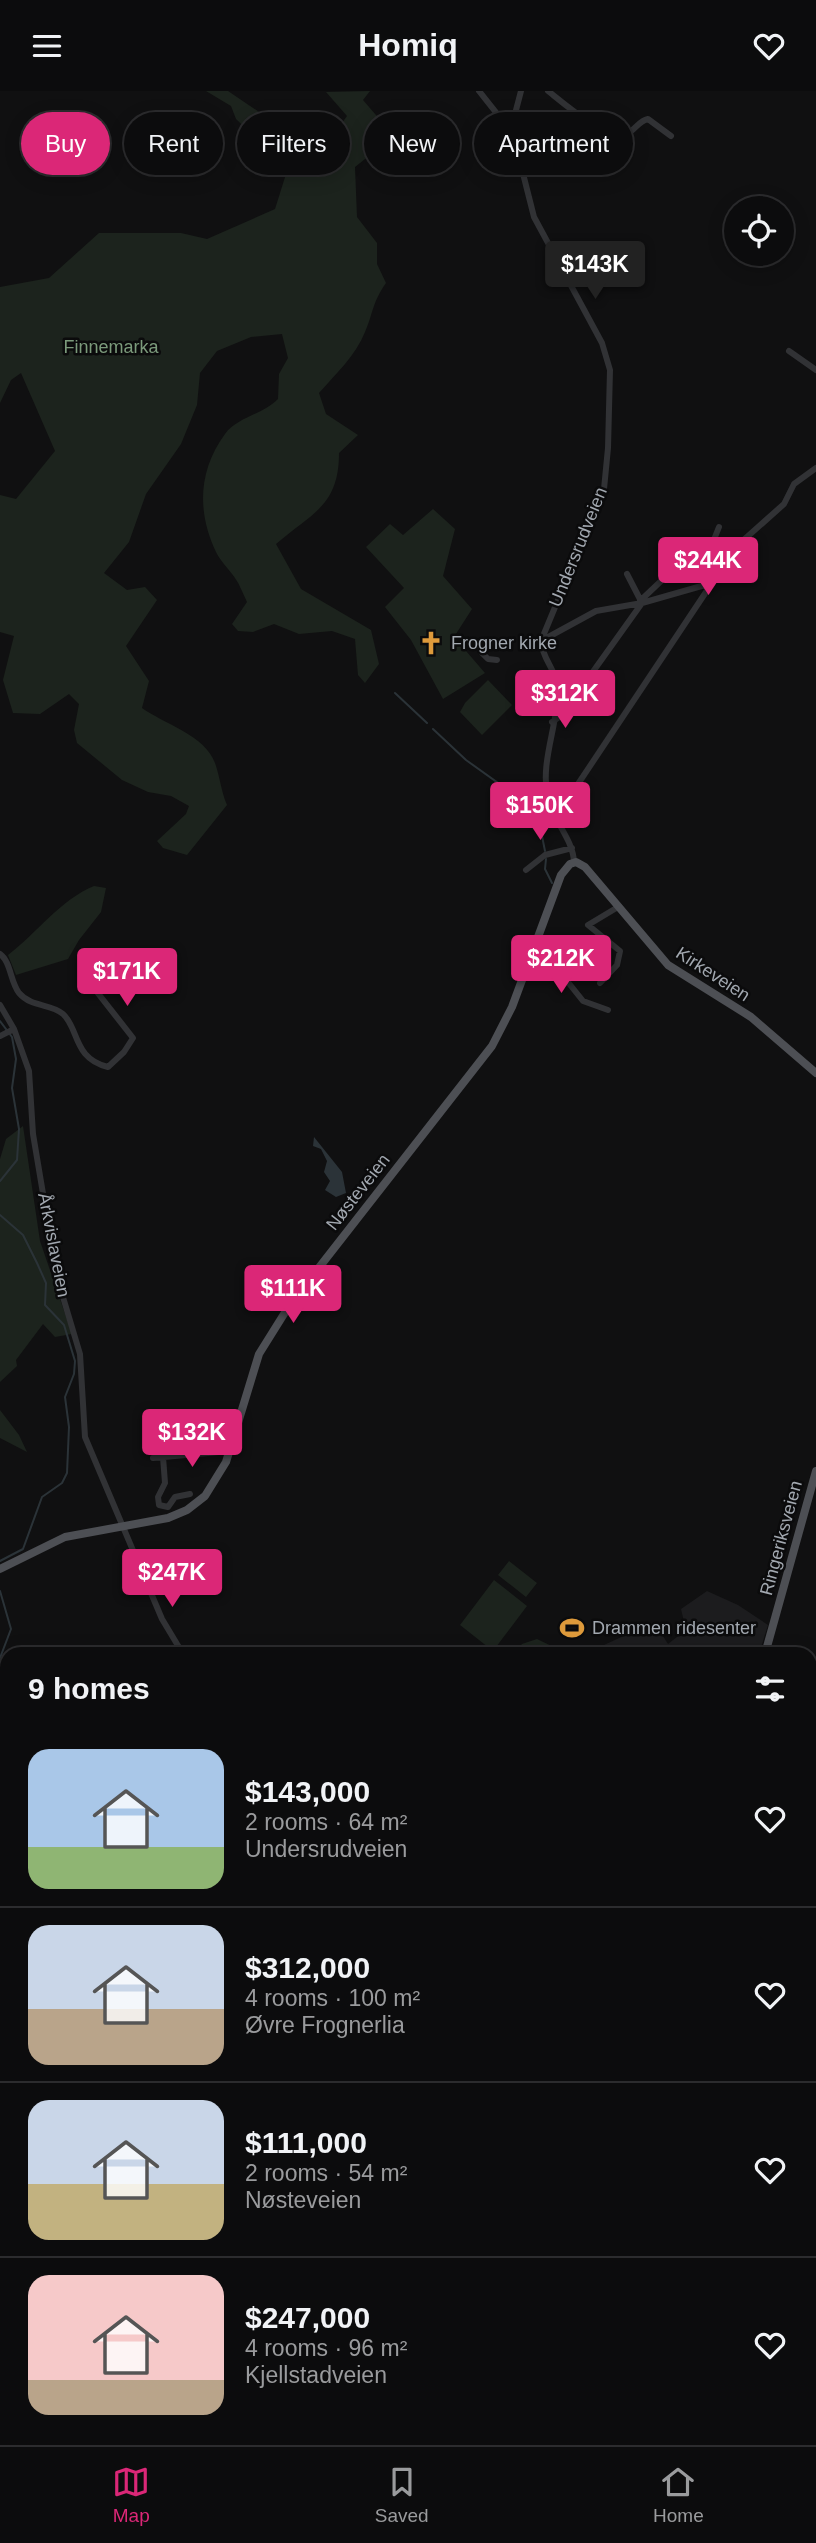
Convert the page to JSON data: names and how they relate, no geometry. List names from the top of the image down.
{
  "streets": {
    "main road": ["Kirkeveien", "Nøsteveien", "Ringeriksveien"],
    "street": ["Undersrudveien", "Årkvislaveien"]
  },
  "crossings": [
    ["Kirkeveien", "Nøsteveien"],
    ["Nøsteveien", "Årkvislaveien"]
  ],
  "parks": ["Finnemarka"],
  "places": {
    "church": ["Frogner kirke"],
    "sports": ["Drammen ridesenter"]
  },
  "page": {
    "header": "Homiq",
    "chip": [
      "Buy",
      "Rent",
      "Filters",
      "New",
      "Apartment"
    ],
    "price": [
      "$143K",
      "$244K",
      "$312K",
      "$150K",
      "$212K",
      "$171K",
      "$111K",
      "$132K",
      "$247K"
    ],
    "heading": "9 homes",
    "list": [
      {
        "name": "$143,000",
        "note": "2 rooms · 64 m² · Undersrudveien"
      },
      {
        "name": "$312,000",
        "note": "4 rooms · 100 m² · Øvre Frognerlia"
      },
      {
        "name": "$111,000",
        "note": "2 rooms · 54 m² · Nøsteveien"
      },
      {
        "name": "$247,000",
        "note": "4 rooms · 96 m² · Kjellstadveien"
      }
    ],
    "tabs": ["Map", "Saved", "Home"]
  }
}
